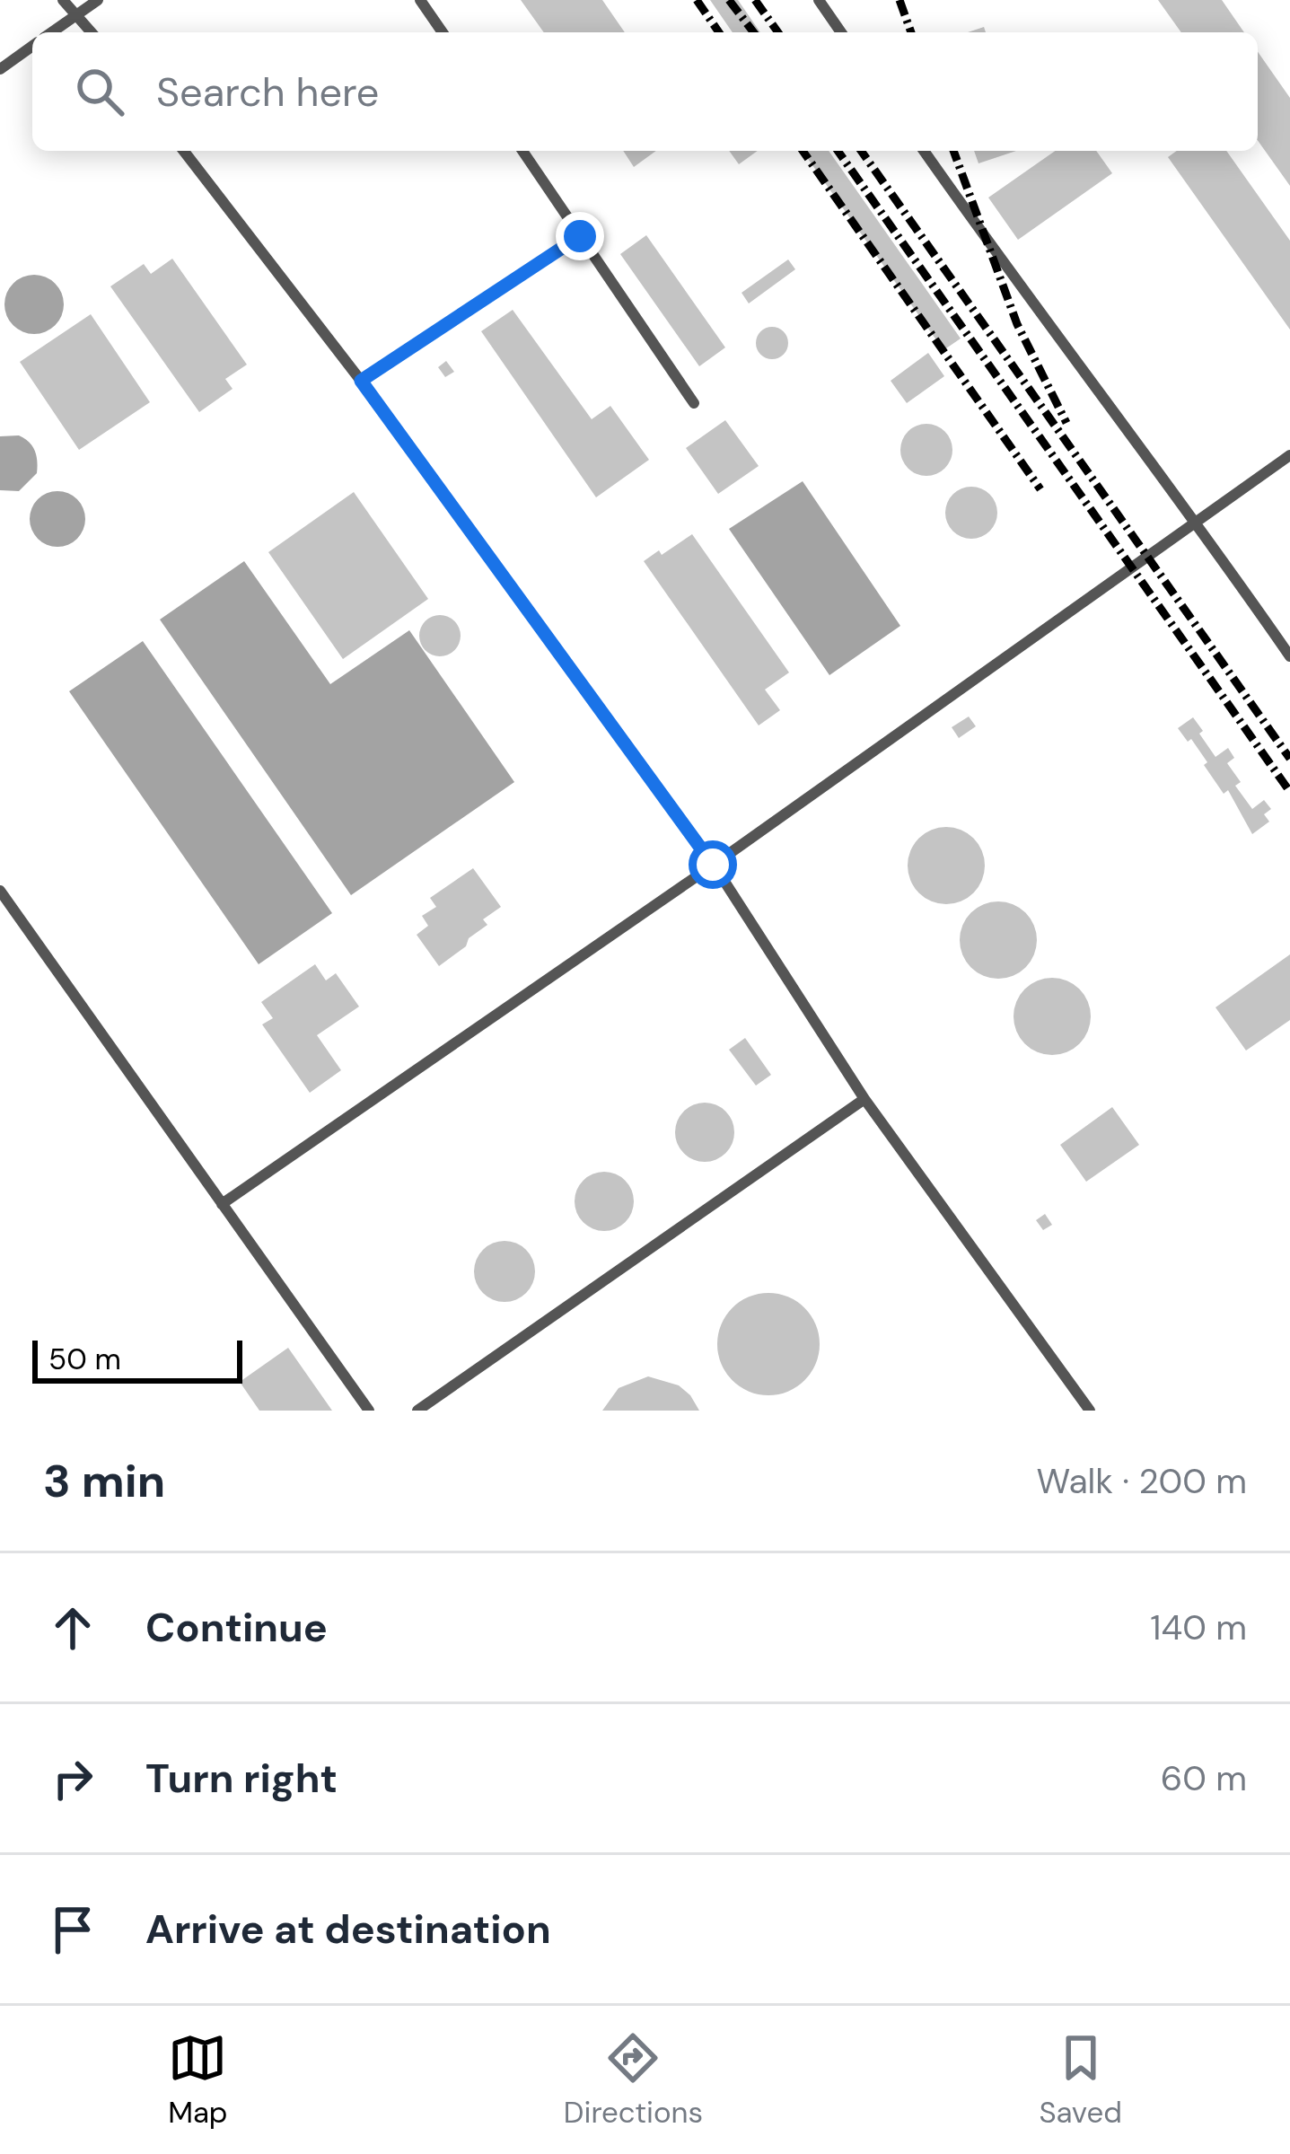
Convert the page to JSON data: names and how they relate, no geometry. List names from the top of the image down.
{
  "scale_bar": "50 m",
  "page": {
    "search": "Search here",
    "scale": "50 m",
    "heading": ["3 min", "Walk · 200 m"],
    "list": [
      ["Continue", "140 m"],
      ["Turn right", "60 m"],
      "Arrive at destination"
    ],
    "nav": ["Map", "Directions", "Saved"]
  }
}
